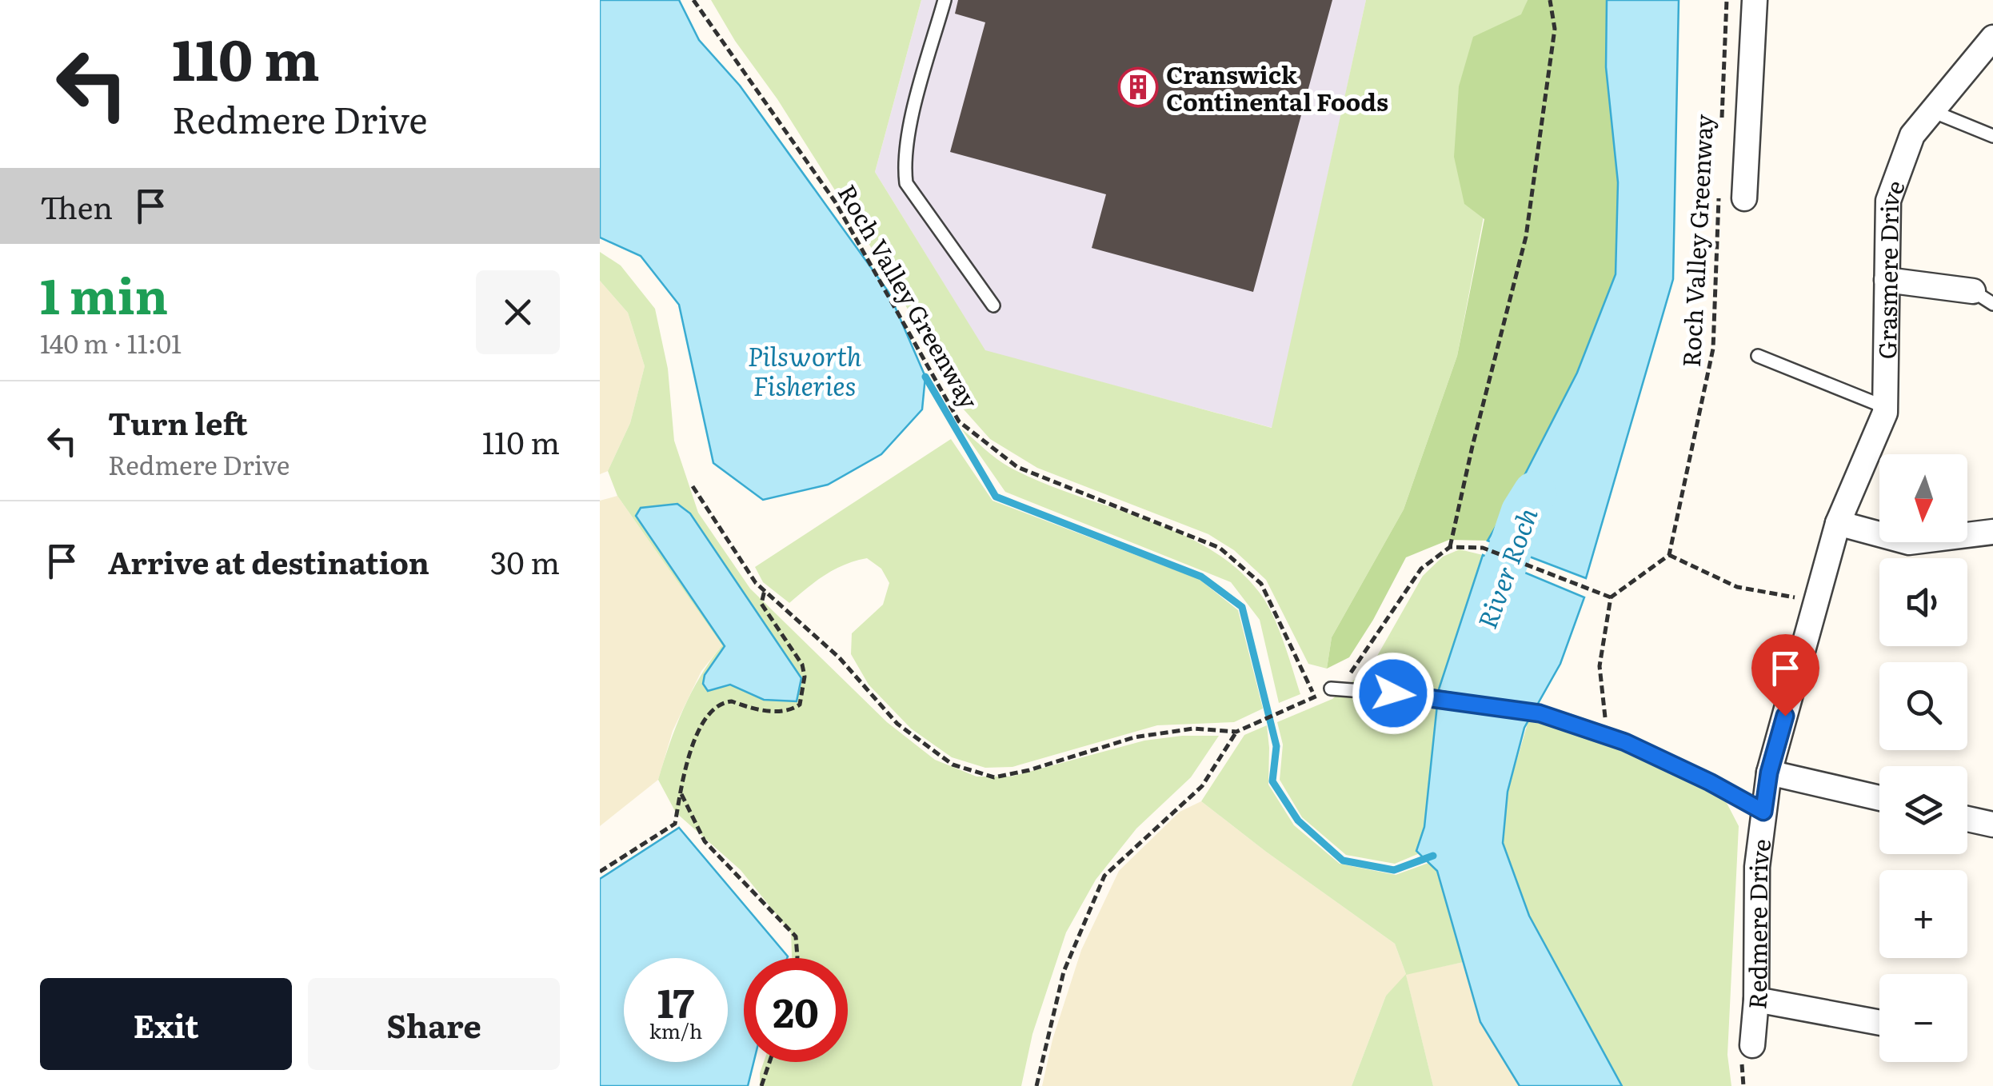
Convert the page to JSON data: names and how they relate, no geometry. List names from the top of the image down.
{
  "streets": {
    "street": ["Grasmere Drive", "Redmere Drive"],
    "path": ["Roch Valley Greenway"]
  },
  "crossings": [
    ["Grasmere Drive", "Redmere Drive"]
  ],
  "water": ["Pilsworth Fisheries", "River Roch"],
  "places": {
    "building": ["Cranswick Continental Foods"]
  },
  "north": "bottom",
  "page": {
    "turn": ["110 m", "Redmere Drive"],
    "then": "Then",
    "heading": ["1 min", "140 m · 11:01"],
    "list": [
      {
        "name": "Turn left",
        "note": "Redmere Drive",
        "value": "110 m"
      },
      {
        "name": "Arrive at destination",
        "value": "30 m"
      }
    ],
    "map_buttons": ["+", "−"],
    "speed": "17 km/h",
    "limit": "20",
    "buttons": ["Exit", "Share"]
  }
}
